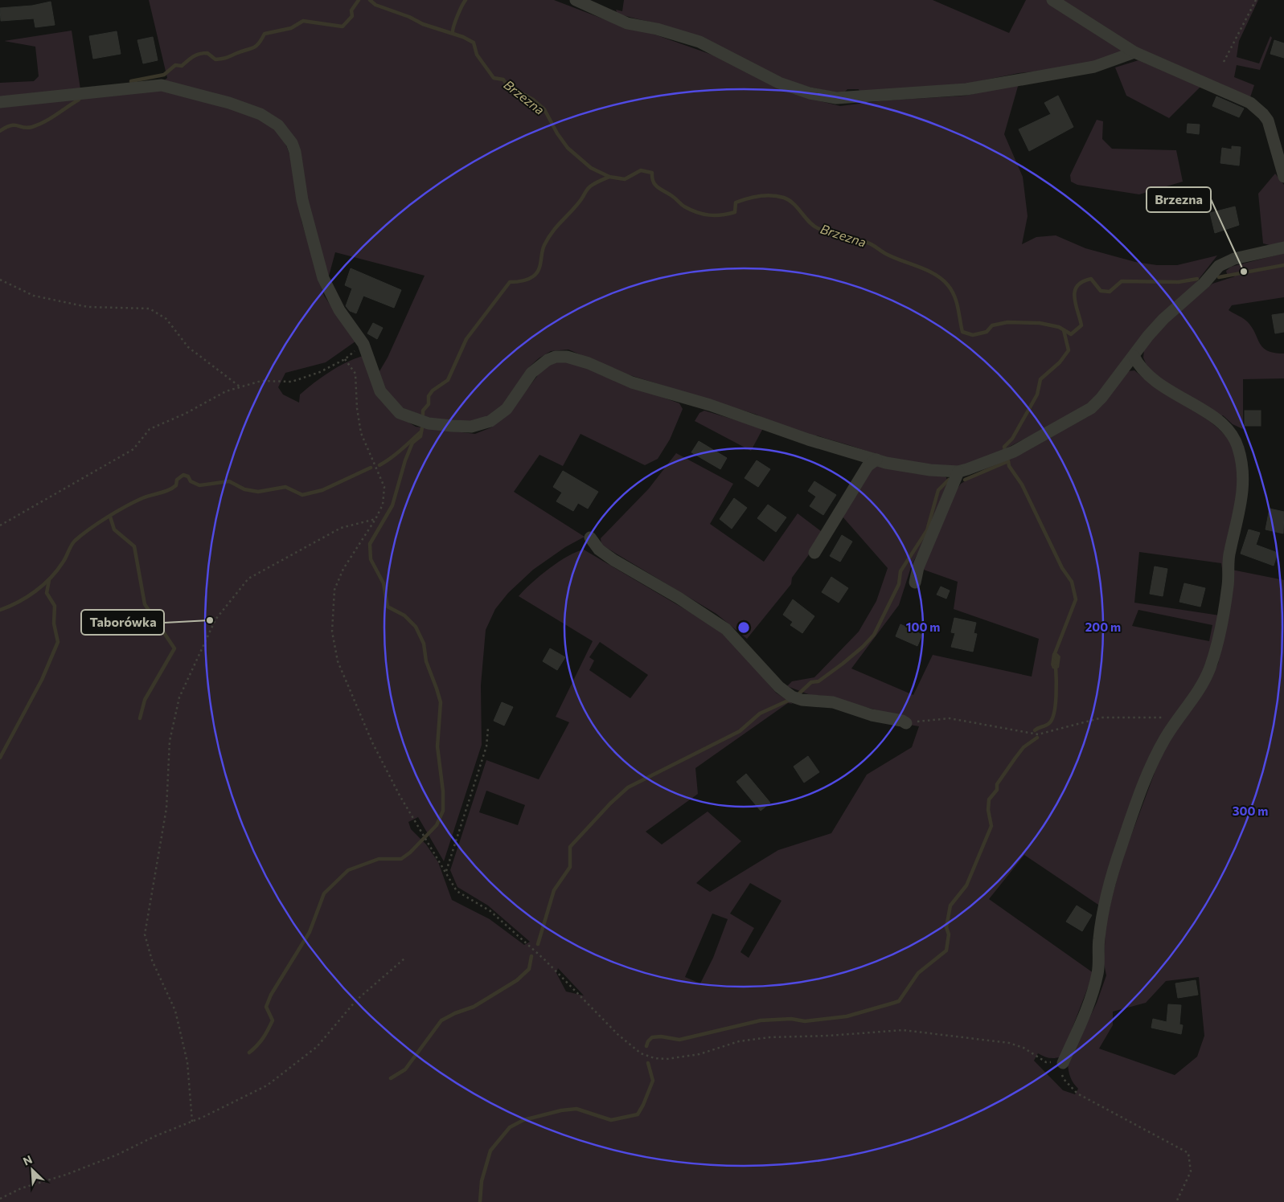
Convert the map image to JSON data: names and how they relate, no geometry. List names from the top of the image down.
{
  "water": ["Brzezna"],
  "places": ["Brzezna", "Taborówka"],
  "north": "top left",
  "rings": ["100 m", "200 m", "300 m"]
}
